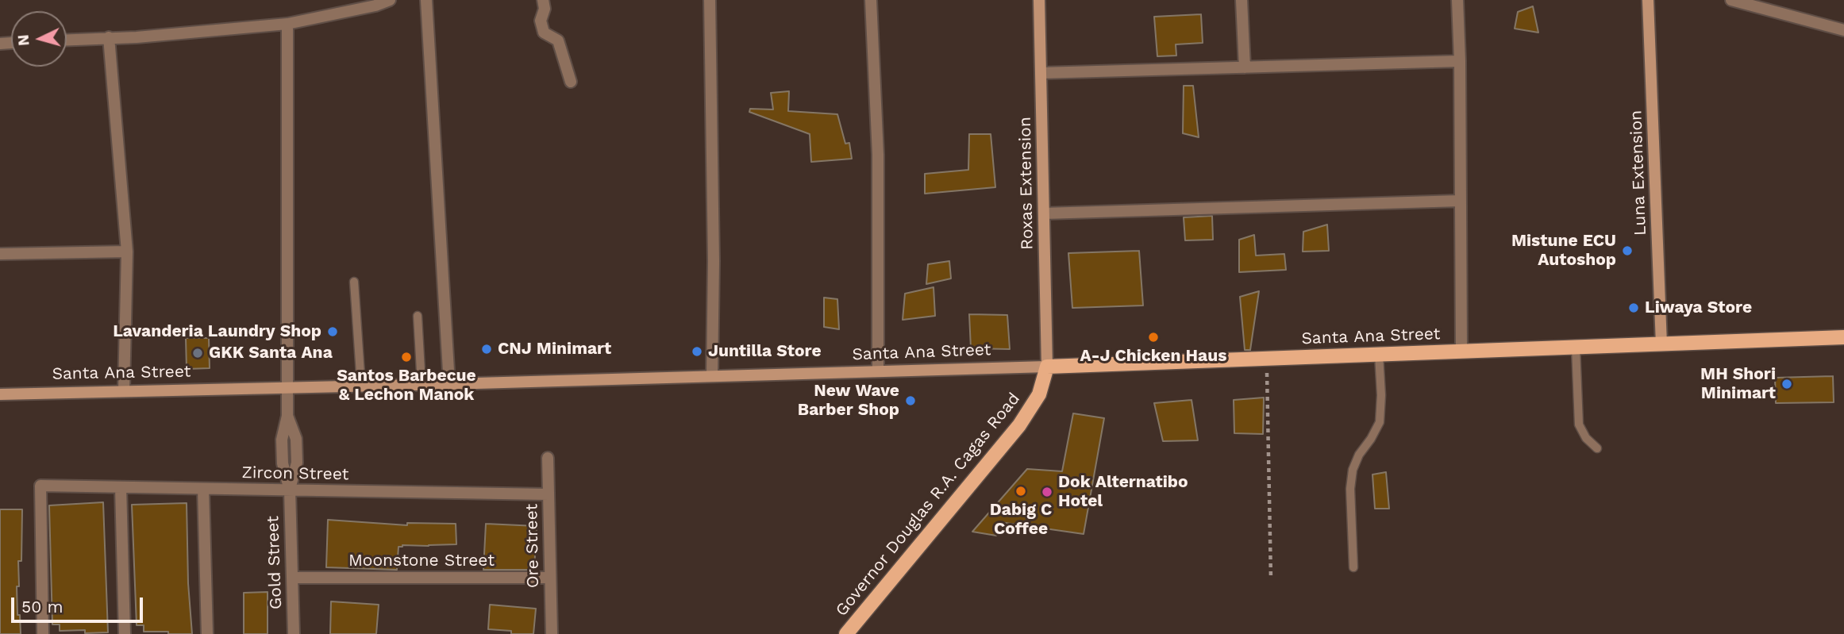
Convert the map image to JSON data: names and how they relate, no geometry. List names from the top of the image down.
{
  "streets": {
    "main road": [
      "Luna Extension",
      "Roxas Extension",
      "Santa Ana Street",
      "Governor Douglas R.A. Cagas Road"
    ],
    "street": [
      "Zircon Street",
      "Ore Street",
      "Moonstone Street",
      "Gold Street"
    ]
  },
  "crossings": [
    ["Luna Extension", "Santa Ana Street"],
    ["Roxas Extension", "Santa Ana Street"],
    ["Roxas Extension", "Governor Douglas R.A. Cagas Road"],
    ["Santa Ana Street", "Governor Douglas R.A. Cagas Road"],
    ["Santa Ana Street", "Gold Street"],
    ["Zircon Street", "Ore Street"],
    ["Zircon Street", "Gold Street"],
    ["Ore Street", "Moonstone Street"],
    ["Moonstone Street", "Gold Street"]
  ],
  "places": [
    "Mistune ECU Autoshop",
    "Liwaya Store",
    "Lavanderia Laundry Shop",
    "A-J Chicken Haus",
    "CNJ Minimart",
    "Juntilla Store",
    "GKK Santa Ana",
    "Santos Barbecue & Lechon Manok",
    "MH Shori Minimart",
    "New Wave Barber Shop",
    "Dabig C Coffee",
    "Dok Alternatibo Hotel"
  ],
  "scale_bar": "50 m",
  "north": "left"
}
